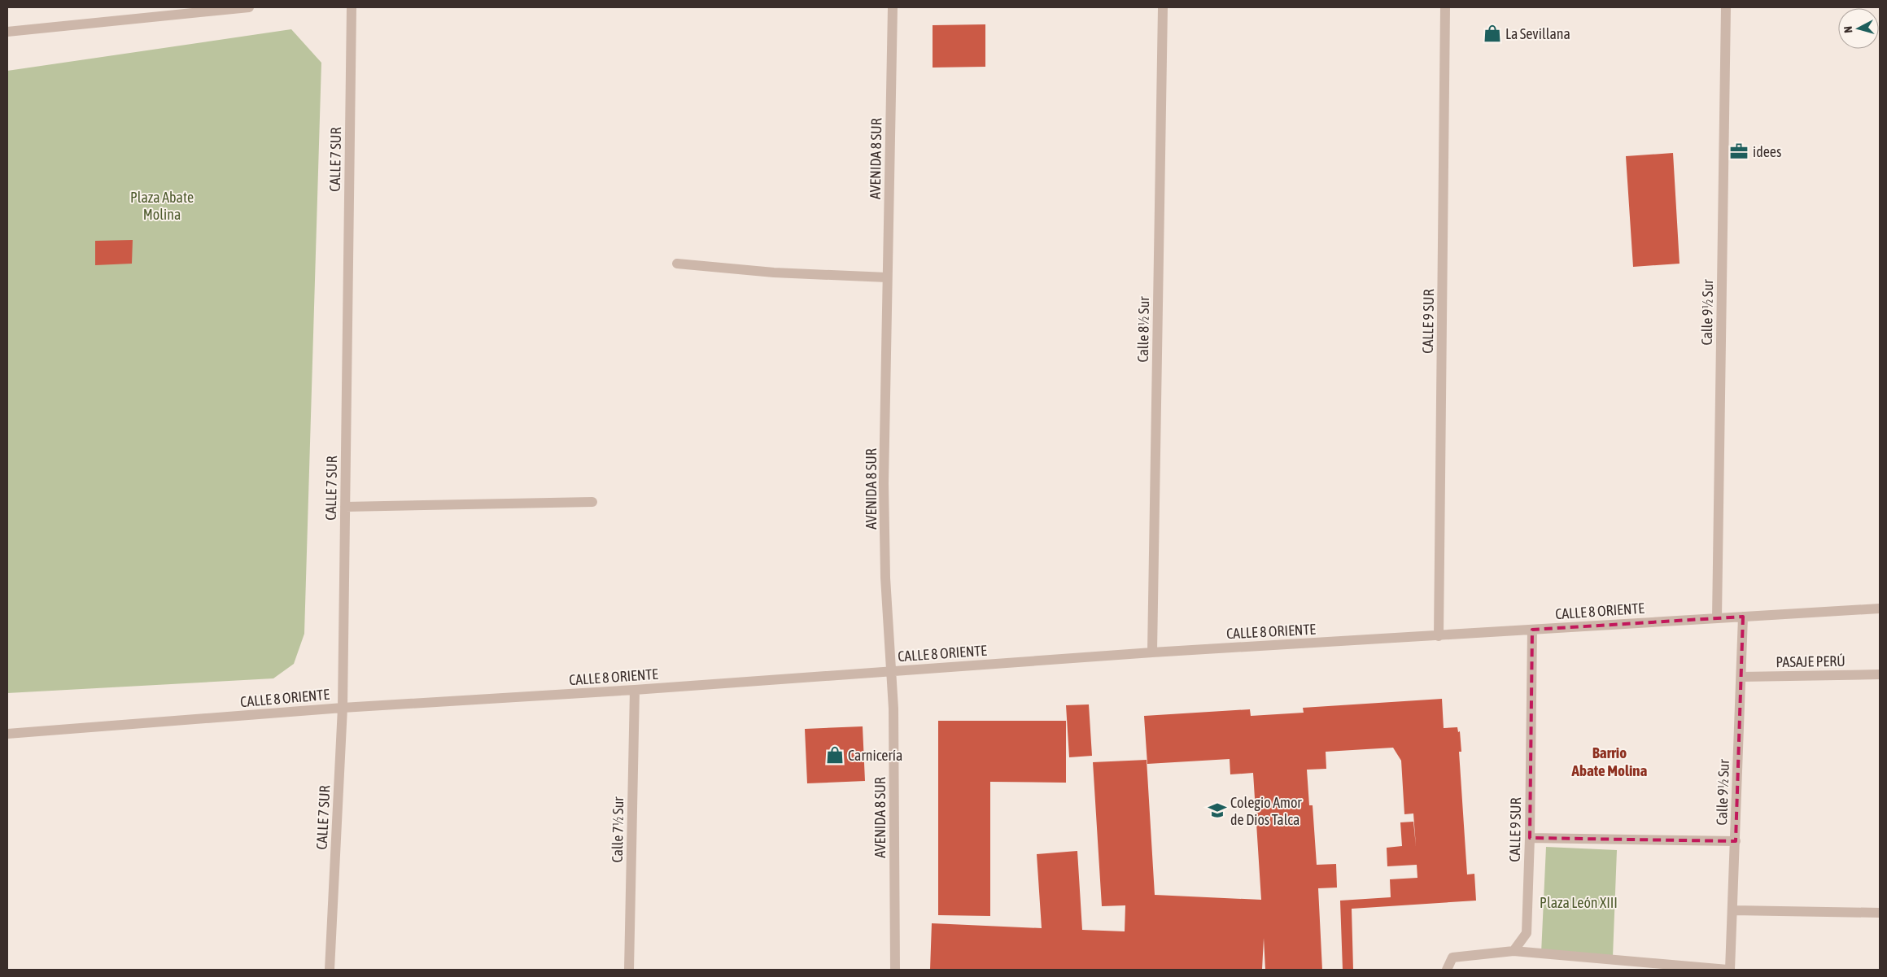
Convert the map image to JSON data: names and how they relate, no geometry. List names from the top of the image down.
{
  "streets": {
    "street": [
      "AVENIDA 8 SUR",
      "CALLE 7 SUR",
      "Calle 9½ Sur",
      "CALLE 9 SUR",
      "Calle 8½ Sur",
      "CALLE 8 ORIENTE",
      "PASAJE PERÚ",
      "Calle 7½ Sur"
    ]
  },
  "crossings": [
    ["AVENIDA 8 SUR", "CALLE 8 ORIENTE"],
    ["CALLE 7 SUR", "CALLE 8 ORIENTE"],
    ["Calle 9½ Sur", "CALLE 8 ORIENTE"],
    ["Calle 9½ Sur", "PASAJE PERÚ"],
    ["CALLE 9 SUR", "CALLE 8 ORIENTE"],
    ["Calle 8½ Sur", "CALLE 8 ORIENTE"],
    ["CALLE 8 ORIENTE", "Calle 7½ Sur"]
  ],
  "districts": ["Barrio Abate Molina"],
  "parks": ["Plaza Abate Molina", "Plaza León XIII"],
  "places": {
    "shop": ["La Sevillana", "Carnicería"],
    "office": ["idees"],
    "school or university": ["Colegio Amor de Dios Talca"]
  },
  "north": "left"
}
